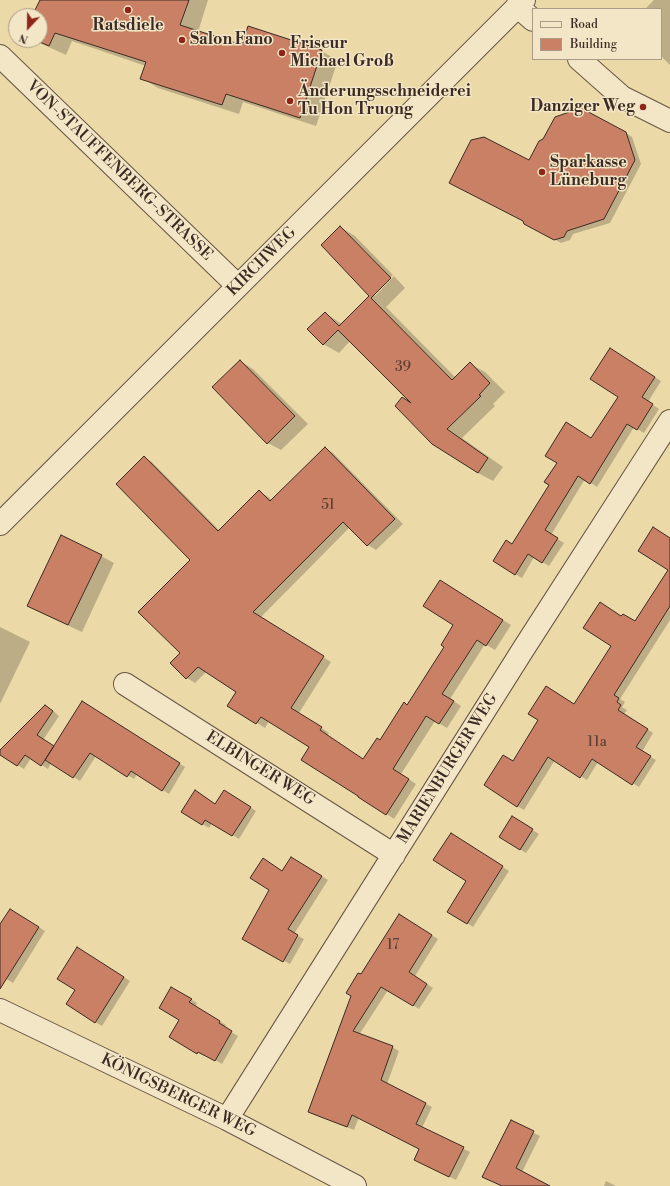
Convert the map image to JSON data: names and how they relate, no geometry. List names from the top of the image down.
{
  "streets": {
    "street": [
      "VON-STAUFFENBERG-STRASSE",
      "KIRCHWEG",
      "ELBINGER WEG",
      "MARIENBURGER WEG",
      "KÖNIGSBERGER WEG"
    ]
  },
  "crossings": [
    ["VON-STAUFFENBERG-STRASSE", "KIRCHWEG"],
    ["ELBINGER WEG", "MARIENBURGER WEG"],
    ["MARIENBURGER WEG", "KÖNIGSBERGER WEG"]
  ],
  "places": [
    "Ratsdiele",
    "Salon Fano",
    "Friseur Michael Groß",
    "Änderungsschneiderei Tu Hon Truong",
    "Danziger Weg",
    "Sparkasse Lüneburg"
  ],
  "house_numbers": [
    "39",
    "51",
    "11a",
    "17"
  ],
  "legend": ["Road", "Building"],
  "north": "bottom"
}
